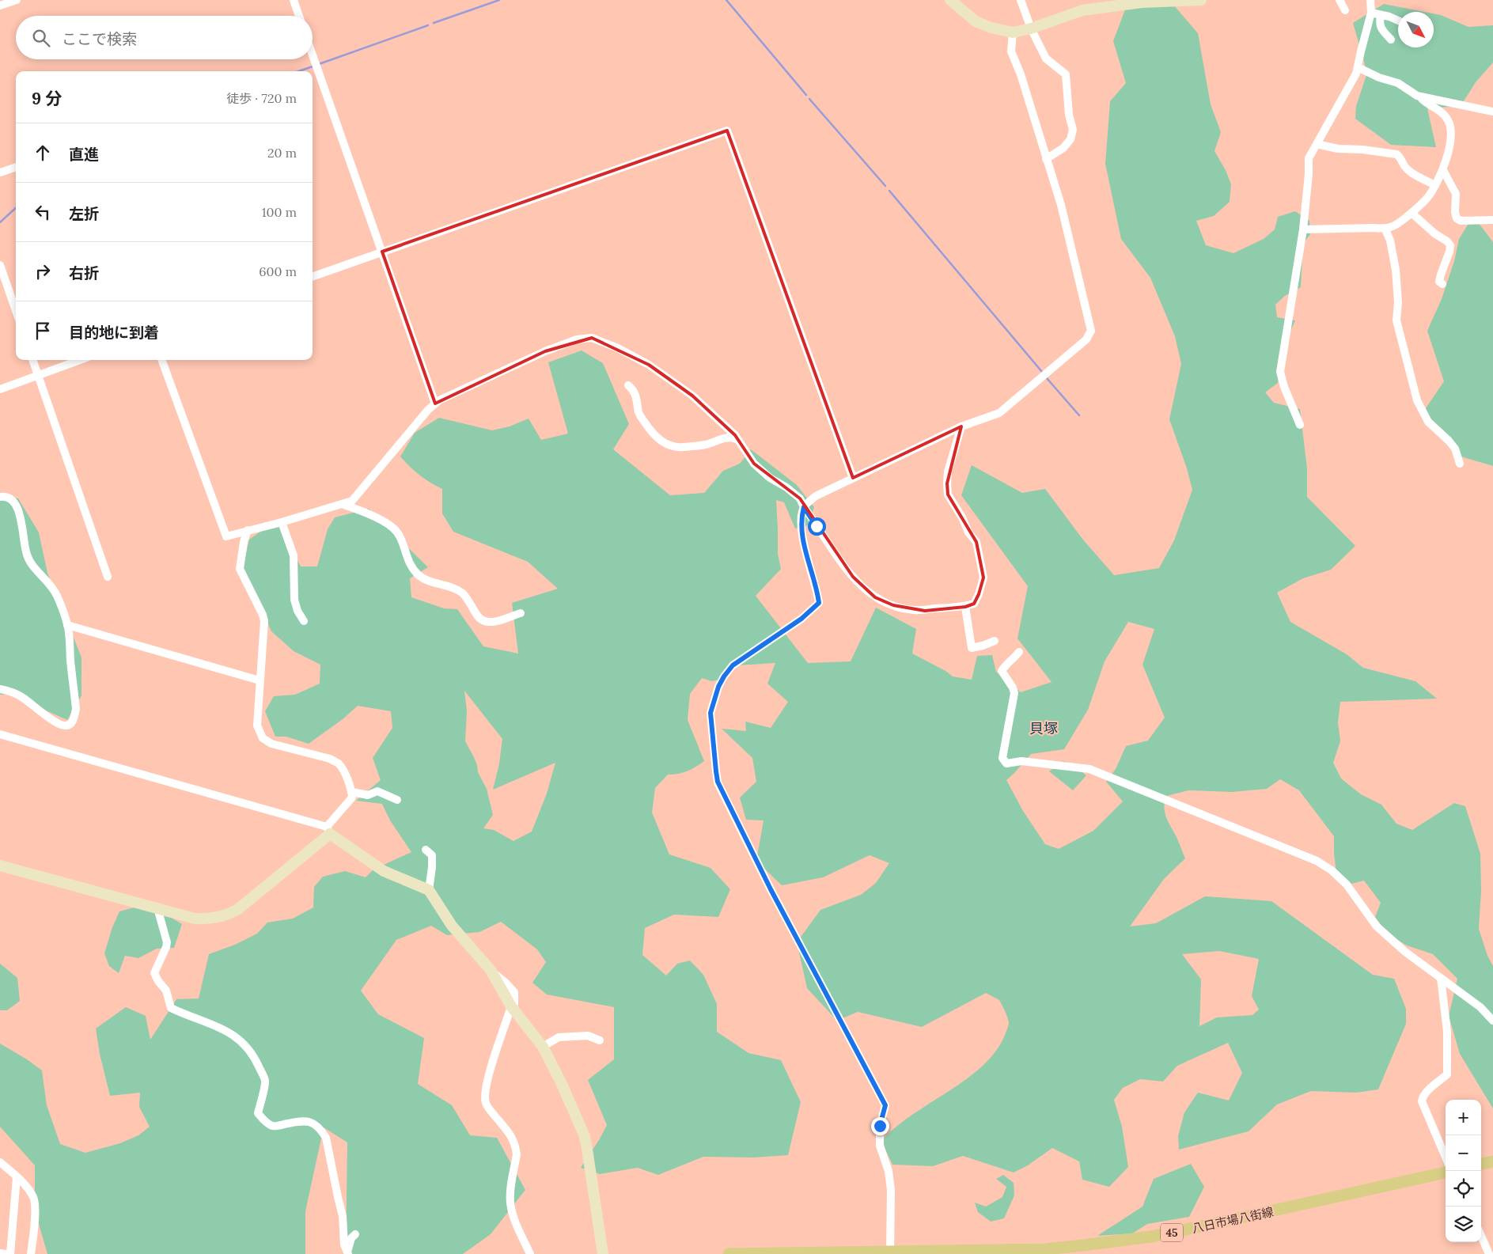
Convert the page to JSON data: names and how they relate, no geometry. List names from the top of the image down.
{
  "streets": {
    "main road": ["八日市場八街線", "45"]
  },
  "districts": ["貝塚"],
  "north": "bottom right",
  "page": {
    "search": "ここで検索",
    "heading": ["9 分", "徒歩 · 720 m"],
    "list": [
      ["直進", "20 m"],
      ["左折", "100 m"],
      ["右折", "600 m"],
      "目的地に到着"
    ],
    "map_buttons": ["+", "−"]
  }
}
